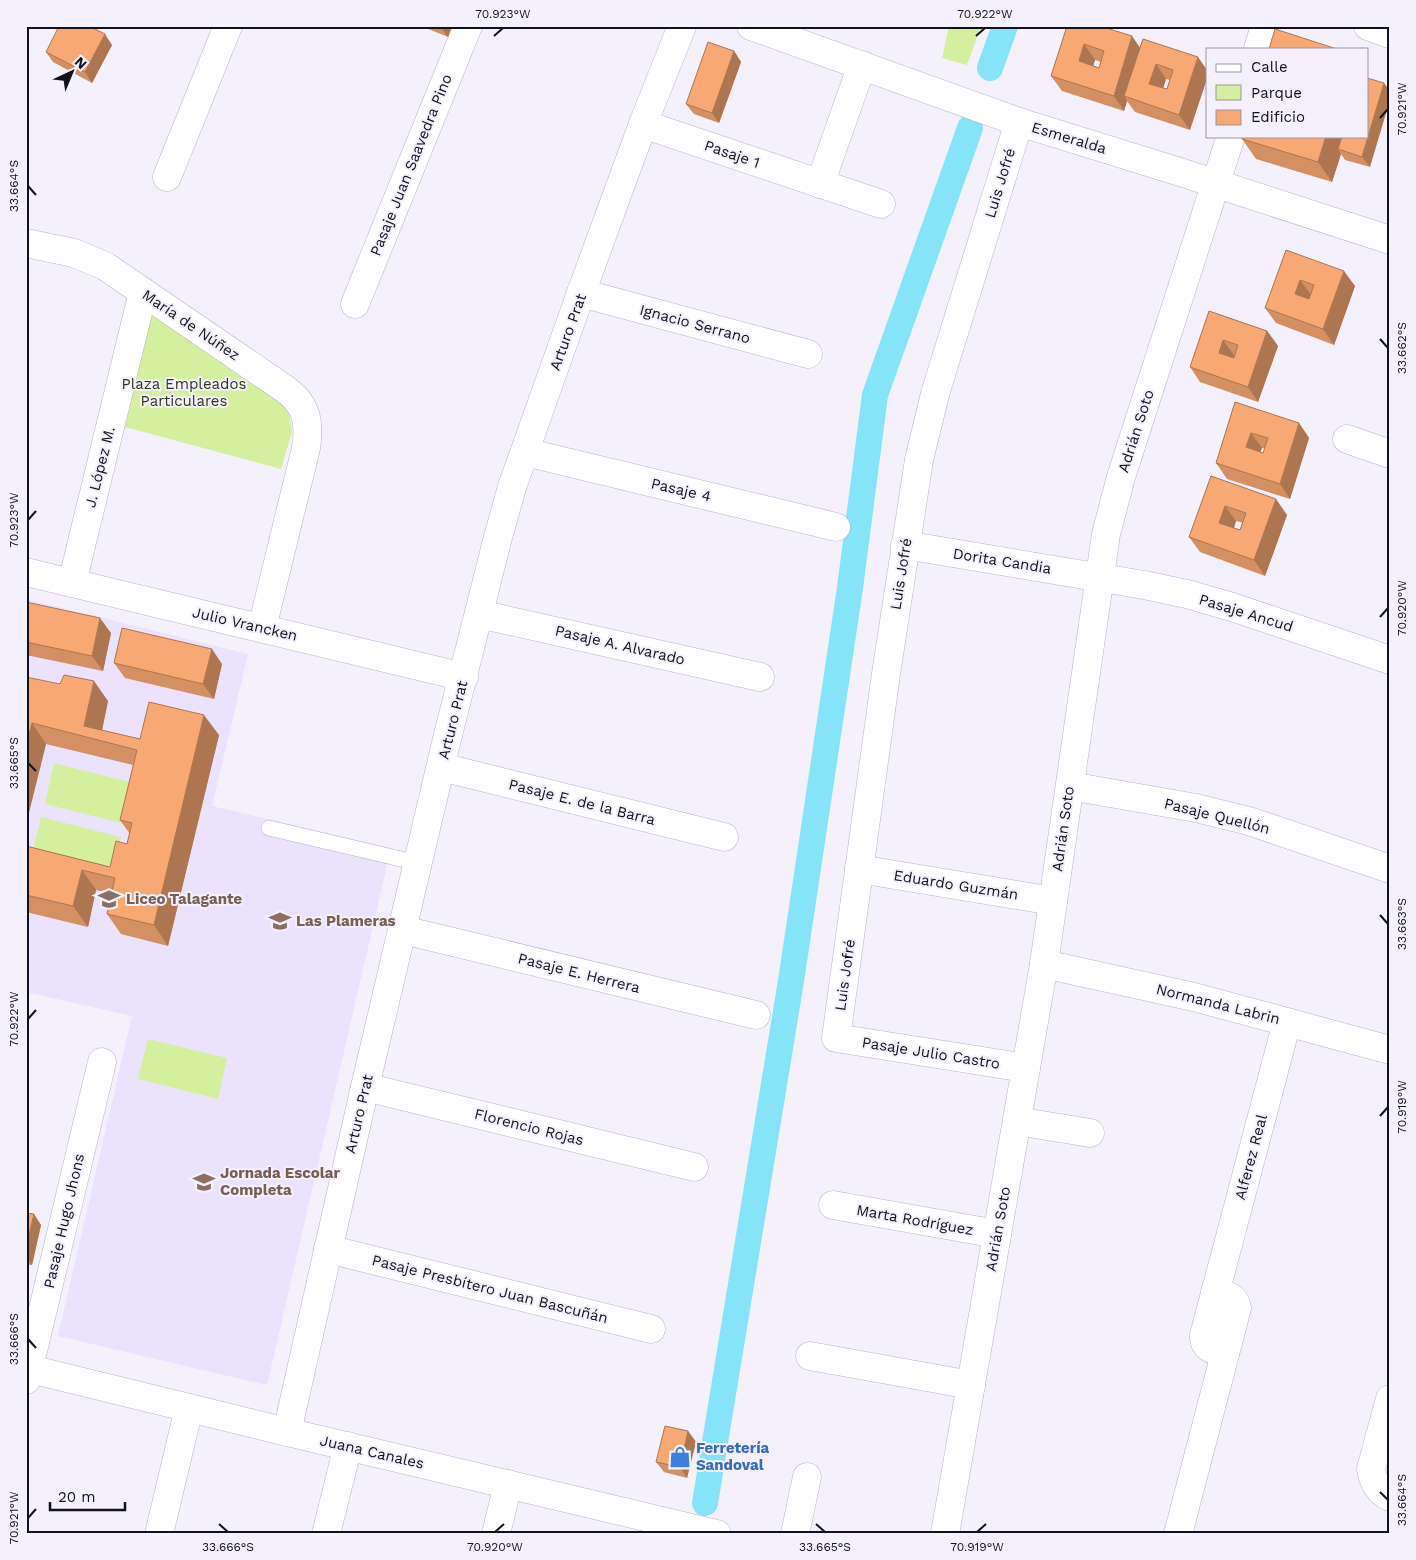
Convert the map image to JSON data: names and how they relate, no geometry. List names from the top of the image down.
{
  "streets": {
    "street": [
      "Esmeralda",
      "Pasaje 1",
      "Pasaje Juan Saavedra Pino",
      "Luis Jofré",
      "Ignacio Serrano",
      "María de Núñez",
      "Arturo Prat",
      "Adrián Soto",
      "J. López M.",
      "Pasaje 4",
      "Dorita Candia",
      "Pasaje Ancud",
      "Julio Vrancken",
      "Pasaje A. Alvarado",
      "Pasaje E. de la Barra",
      "Pasaje Quellón",
      "Eduardo Guzmán",
      "Pasaje E. Herrera",
      "Normanda Labrin",
      "Pasaje Julio Castro",
      "Florencio Rojas",
      "Alferez Real",
      "Marta Rodríguez",
      "Pasaje Hugo Jhons",
      "Pasaje Presbítero Juan Bascuñán",
      "Juana Canales"
    ]
  },
  "crossings": [
    ["Esmeralda", "Luis Jofré"],
    ["Esmeralda", "Adrián Soto"],
    ["Pasaje 1", "Arturo Prat"],
    ["Luis Jofré", "Dorita Candia"],
    ["Luis Jofré", "Eduardo Guzmán"],
    ["Luis Jofré", "Pasaje Julio Castro"],
    ["Ignacio Serrano", "Arturo Prat"],
    ["María de Núñez", "J. López M."],
    ["María de Núñez", "Julio Vrancken"],
    ["Arturo Prat", "Pasaje 4"],
    ["Arturo Prat", "Julio Vrancken"],
    ["Arturo Prat", "Pasaje A. Alvarado"],
    ["Arturo Prat", "Pasaje E. de la Barra"],
    ["Arturo Prat", "Pasaje E. Herrera"],
    ["Arturo Prat", "Florencio Rojas"],
    ["Arturo Prat", "Pasaje Presbítero Juan Bascuñán"],
    ["Arturo Prat", "Juana Canales"],
    ["Adrián Soto", "Dorita Candia"],
    ["Adrián Soto", "Pasaje Ancud"],
    ["Adrián Soto", "Pasaje Quellón"],
    ["Adrián Soto", "Eduardo Guzmán"],
    ["Adrián Soto", "Normanda Labrin"],
    ["Adrián Soto", "Pasaje Julio Castro"],
    ["Adrián Soto", "Marta Rodríguez"],
    ["J. López M.", "Julio Vrancken"],
    ["Dorita Candia", "Pasaje Ancud"],
    ["Normanda Labrin", "Alferez Real"],
    ["Pasaje Hugo Jhons", "Juana Canales"]
  ],
  "parks": ["Plaza Empleados Particulares"],
  "places": {
    "school or university": ["Liceo Talagante", "Las Plameras", "Jornada Escolar Completa"],
    "shop": ["Ferretería Sandoval"]
  },
  "legend": ["Calle", "Parque", "Edificio"],
  "scale_bar": "20 m",
  "north": "top right",
  "coordinates": [
    "70.923°W",
    "70.922°W",
    "70.921°W",
    "33.664°S",
    "33.662°S",
    "70.920°W",
    "33.665°S",
    "33.663°S",
    "70.919°W",
    "33.666°S"
  ]
}
